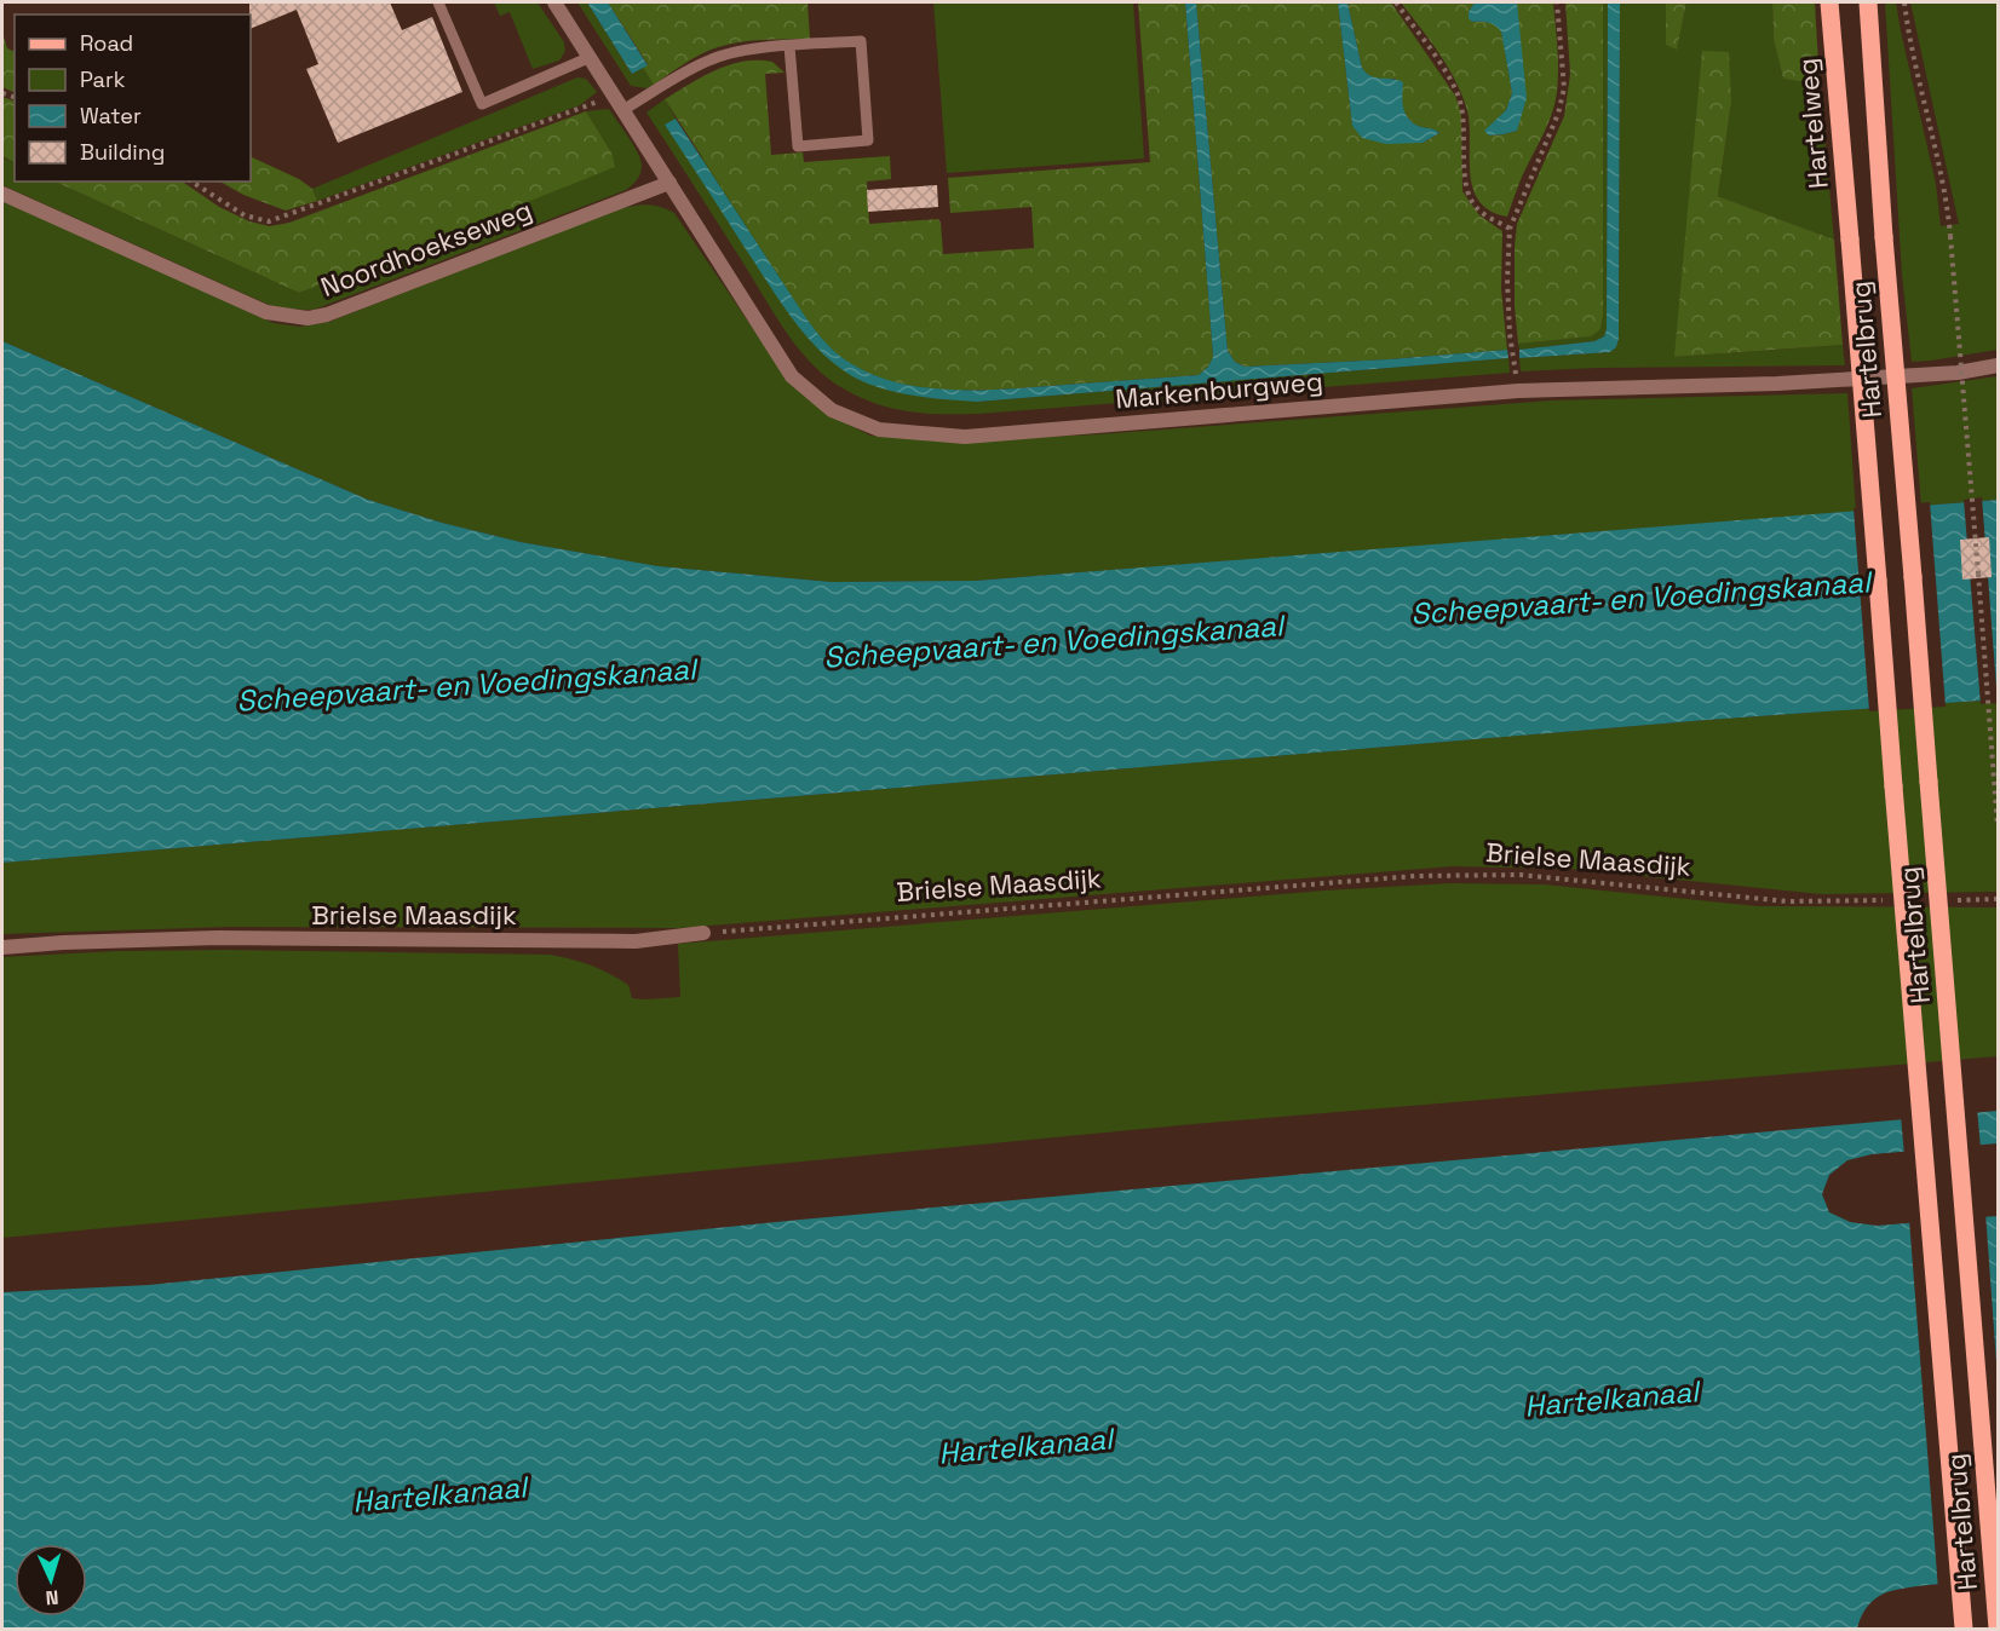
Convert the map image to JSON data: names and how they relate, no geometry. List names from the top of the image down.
{
  "streets": {
    "main road": ["Hartelweg", "Hartelbrug"],
    "street": ["Noordhoekseweg", "Markenburgweg", "Brielse Maasdijk"]
  },
  "crossings": [
    ["Hartelweg", "Hartelbrug"],
    ["Noordhoekseweg", "Markenburgweg"]
  ],
  "water": ["Scheepvaart- en Voedingskanaal", "Hartelkanaal"],
  "legend": [
    "Road",
    "Park",
    "Water",
    "Building"
  ],
  "north": "bottom"
}
